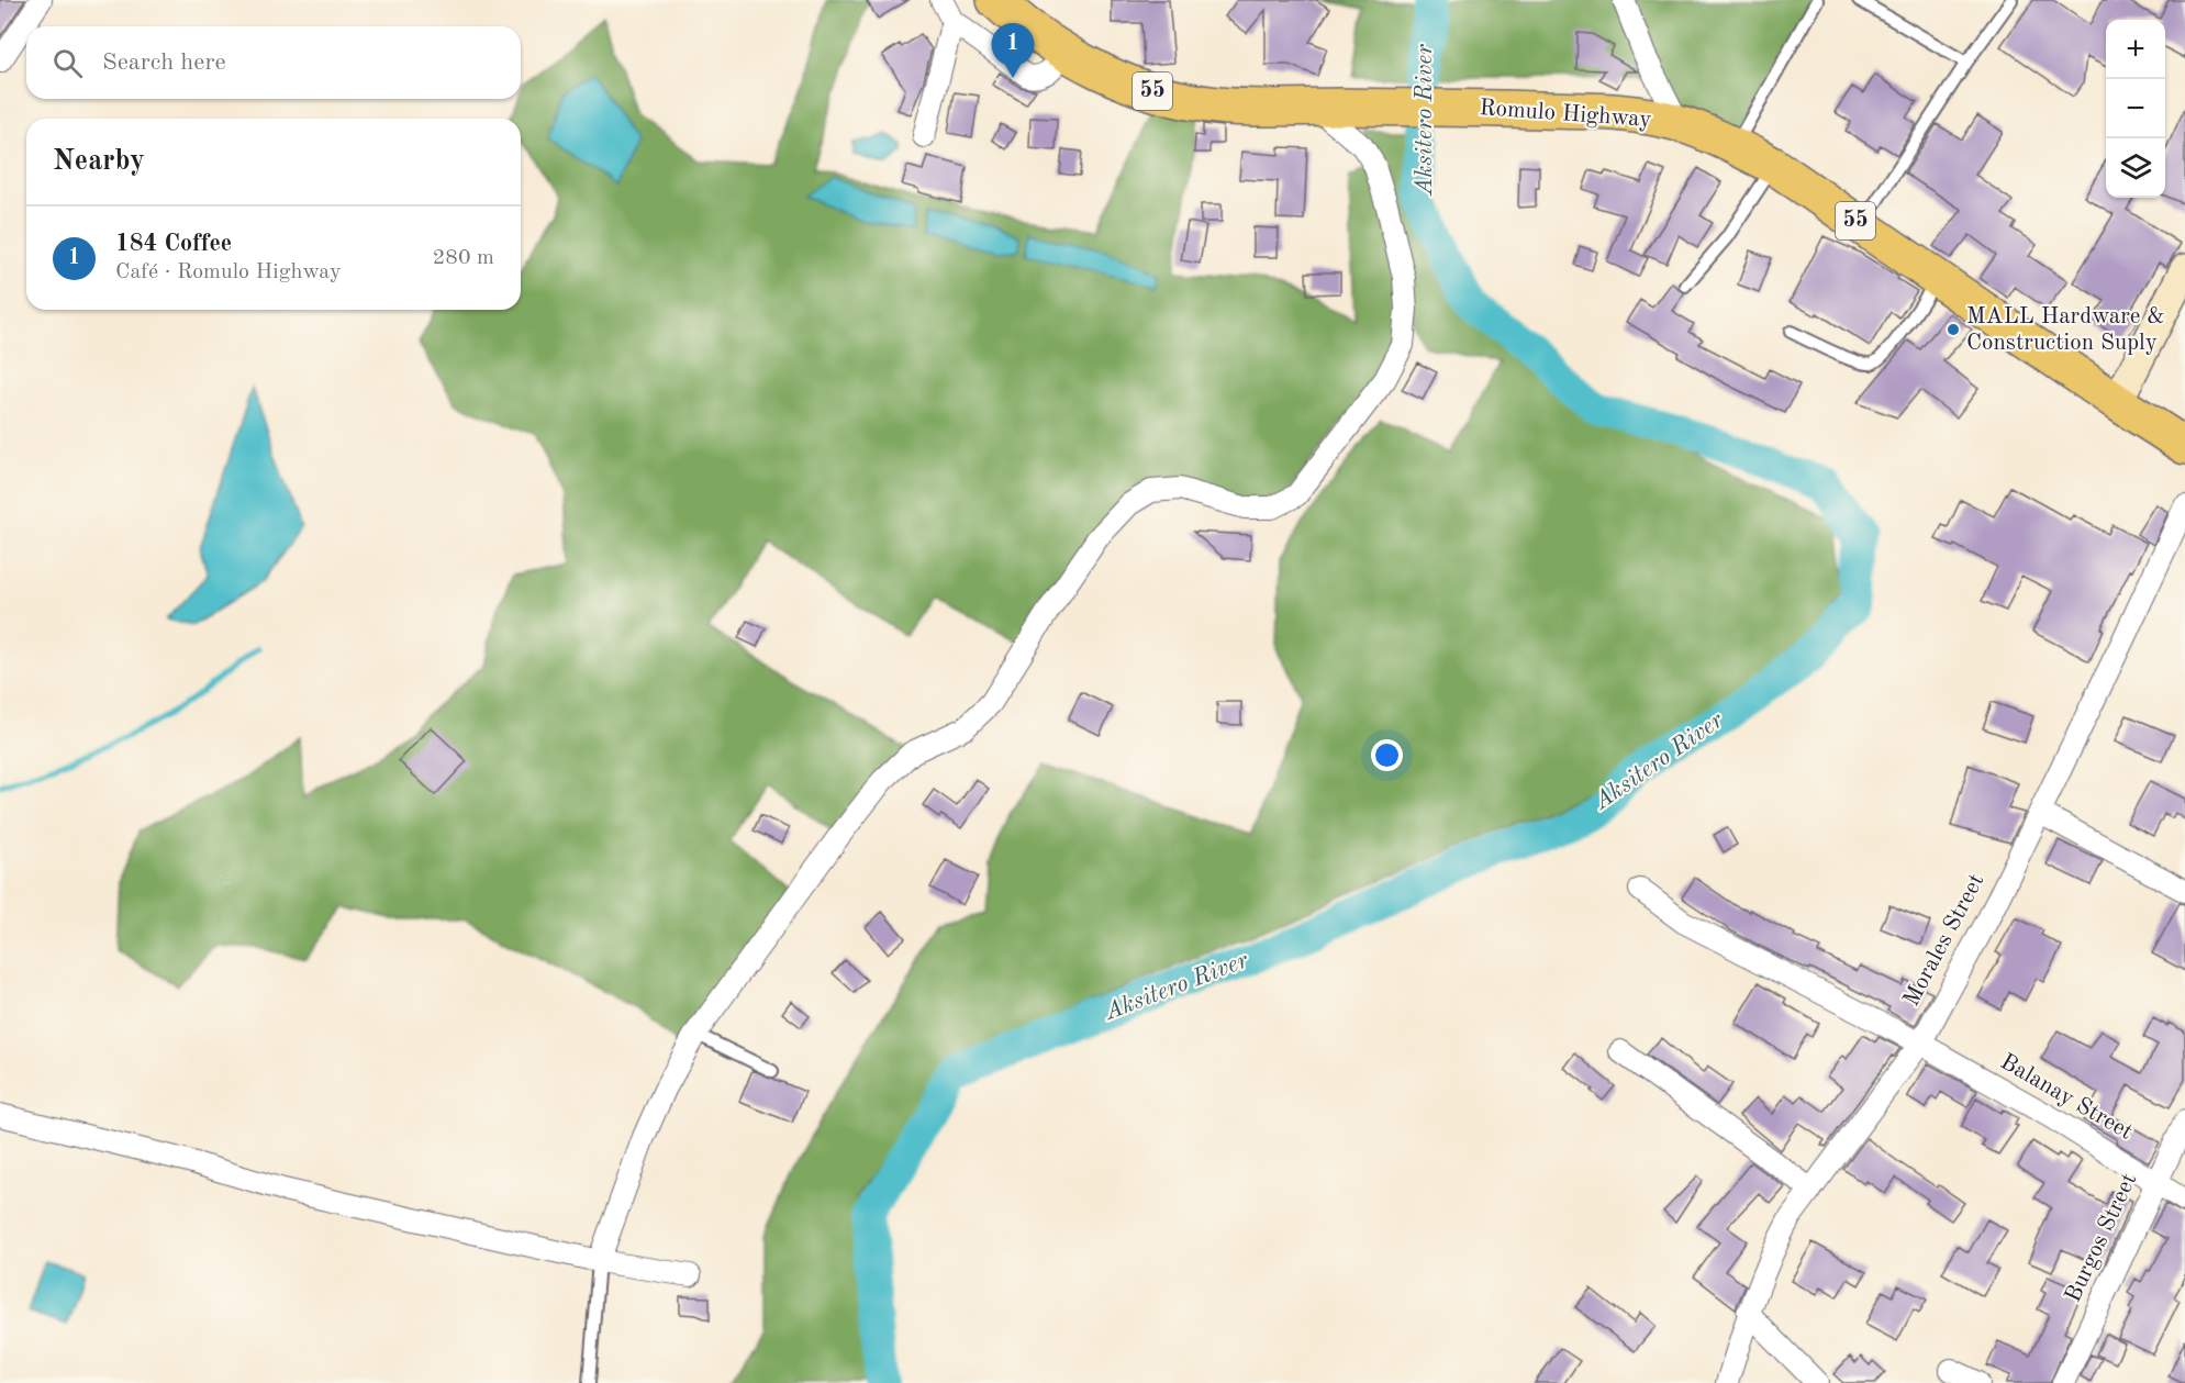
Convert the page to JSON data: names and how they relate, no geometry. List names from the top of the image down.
{
  "streets": {
    "highway": ["55", "Romulo Highway"],
    "street": ["Morales Street", "Balanay Street", "Burgos Street"]
  },
  "crossings": [
    ["Morales Street", "Balanay Street"],
    ["Balanay Street", "Burgos Street"]
  ],
  "water": ["Aksitero River"],
  "places": ["MALL Hardware & Construction Suply"],
  "page": {
    "map_buttons": ["+", "−"],
    "pins": "1",
    "search": "Search here",
    "heading": "Nearby",
    "list": [
      {
        "mark": "1",
        "name": "184 Coffee",
        "note": "Café · Romulo Highway",
        "value": "280 m"
      }
    ]
  }
}
